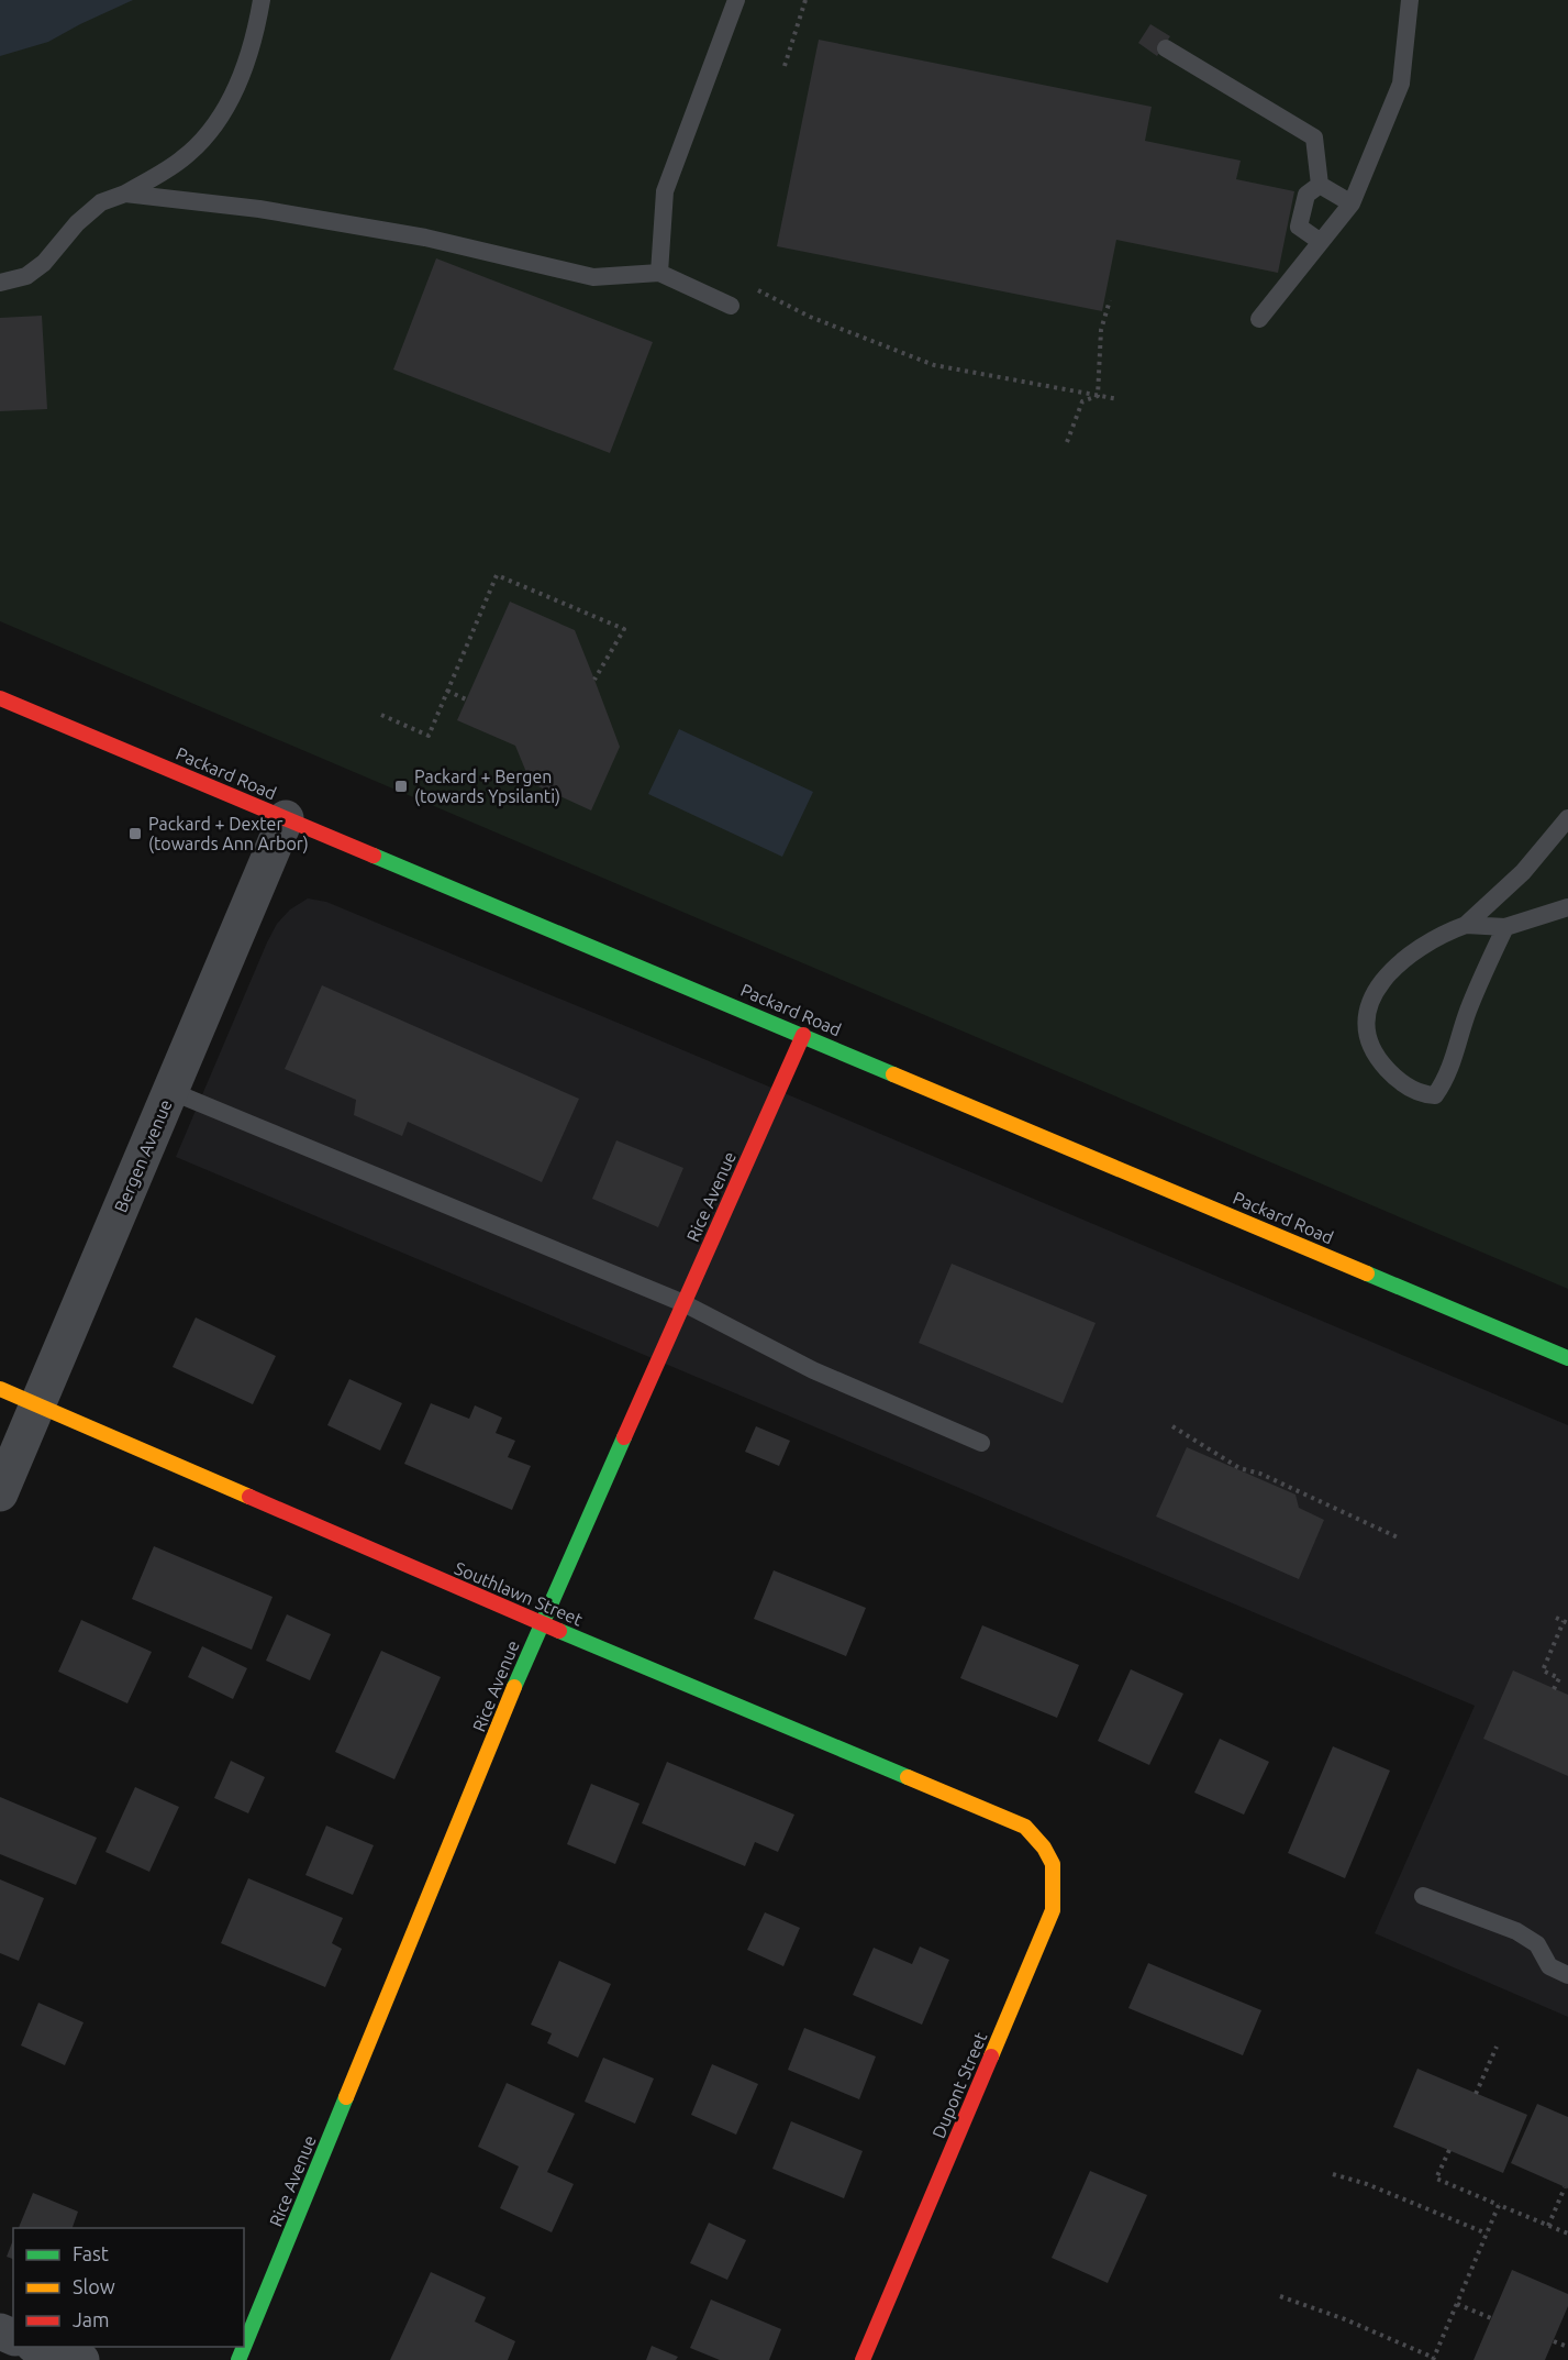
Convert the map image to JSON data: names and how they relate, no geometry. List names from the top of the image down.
{
  "streets": {
    "street": [
      "Packard Road",
      "Bergen Avenue",
      "Rice Avenue",
      "Southlawn Street",
      "Dupont Street"
    ]
  },
  "crossings": [
    ["Packard Road", "Bergen Avenue"],
    ["Packard Road", "Rice Avenue"],
    ["Bergen Avenue", "Southlawn Street"],
    ["Rice Avenue", "Southlawn Street"],
    ["Southlawn Street", "Dupont Street"]
  ],
  "places": {
    "transit": ["Packard + Bergen (towards Ypsilanti)", "Packard + Dexter (towards Ann Arbor)"]
  },
  "legend": ["Fast", "Slow", "Jam"]
}
